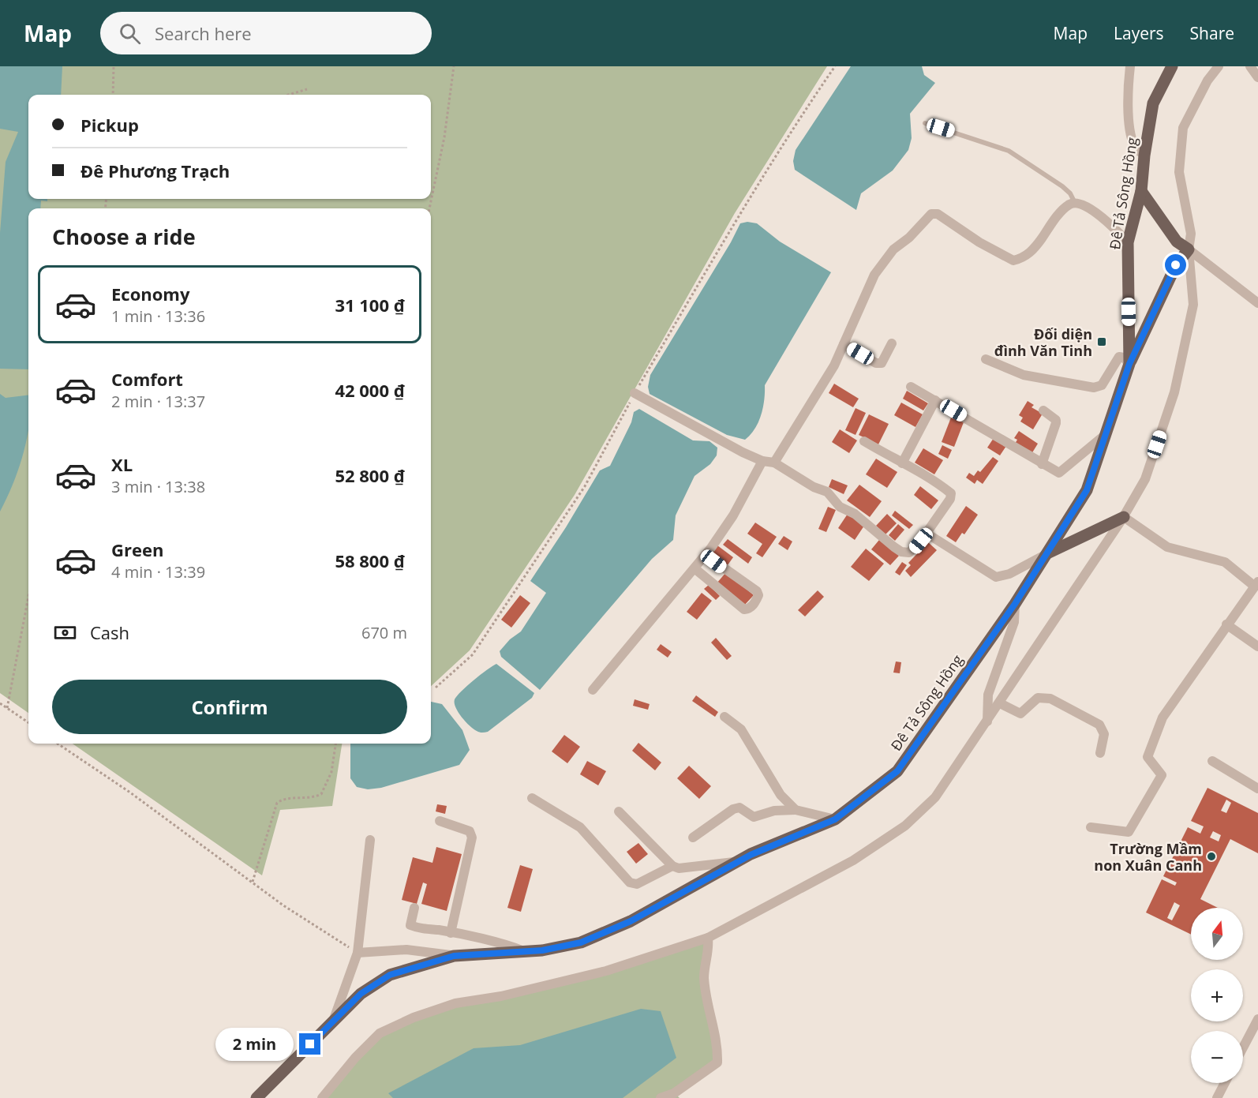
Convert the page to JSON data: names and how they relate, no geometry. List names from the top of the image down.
{
  "streets": {
    "main road": ["Đê Tả Sông Hồng"]
  },
  "places": {
    "transit": ["Đối diện đình Văn Tinh"],
    "other": ["Trường Mầm non Xuân Canh"]
  },
  "north": "top",
  "page": {
    "header": "Map",
    "search": "Search here",
    "nav": ["Map", "Layers", "Share"],
    "banner": ["Pickup", "Đê Phương Trạch"],
    "heading": "Choose a ride",
    "list": [
      {
        "name": "Economy",
        "note": "1 min · 13:36",
        "value": "31 100 ₫"
      },
      {
        "name": "Comfort",
        "note": "2 min · 13:37",
        "value": "42 000 ₫"
      },
      {
        "name": "XL",
        "note": "3 min · 13:38",
        "value": "52 800 ₫"
      },
      {
        "name": "Green",
        "note": "4 min · 13:39",
        "value": "58 800 ₫"
      }
    ],
    "pay": ["Cash", "670 m"],
    "buttons": "Confirm",
    "map_buttons": ["+", "−"],
    "bubble": "2 min"
  }
}
